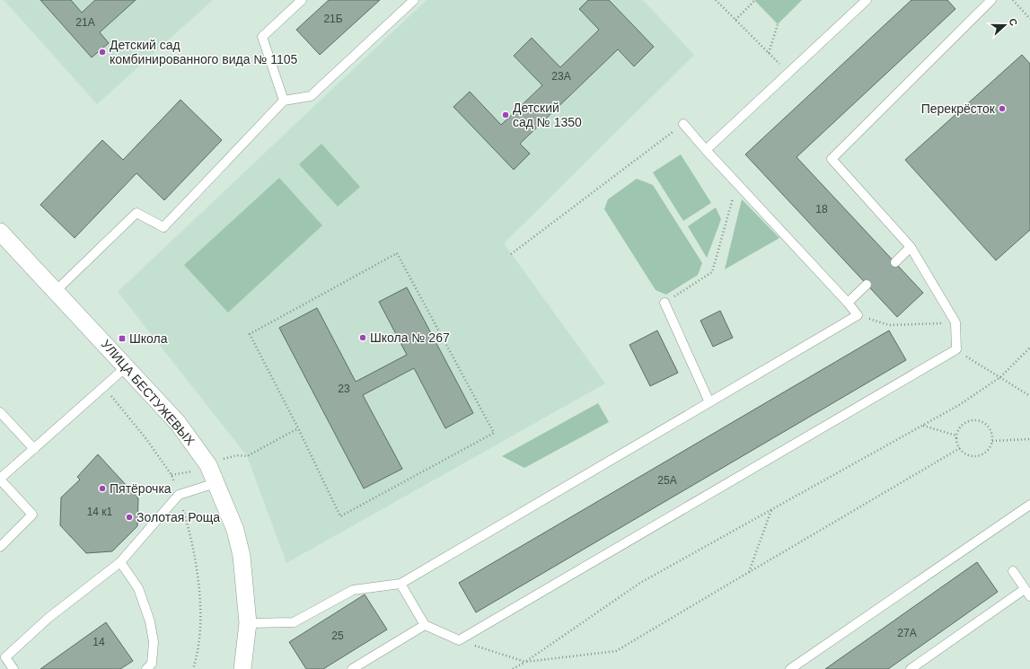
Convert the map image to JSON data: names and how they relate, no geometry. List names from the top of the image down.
{
  "streets": {
    "street": ["УЛИЦА БЕСТУЖЕВЫХ"]
  },
  "places": {
    "other": [
      "Детский сад комбинированного вида № 1105",
      "Перекрёсток",
      "Детский сад № 1350",
      "Школа № 267",
      "Пятёрочка",
      "Золотая Роща"
    ],
    "transit": ["Школа"]
  },
  "house_numbers": [
    "21Б",
    "21А",
    "23А",
    "18",
    "23",
    "25А",
    "14 к1",
    "27А",
    "25",
    "14"
  ],
  "north": "right"
}
